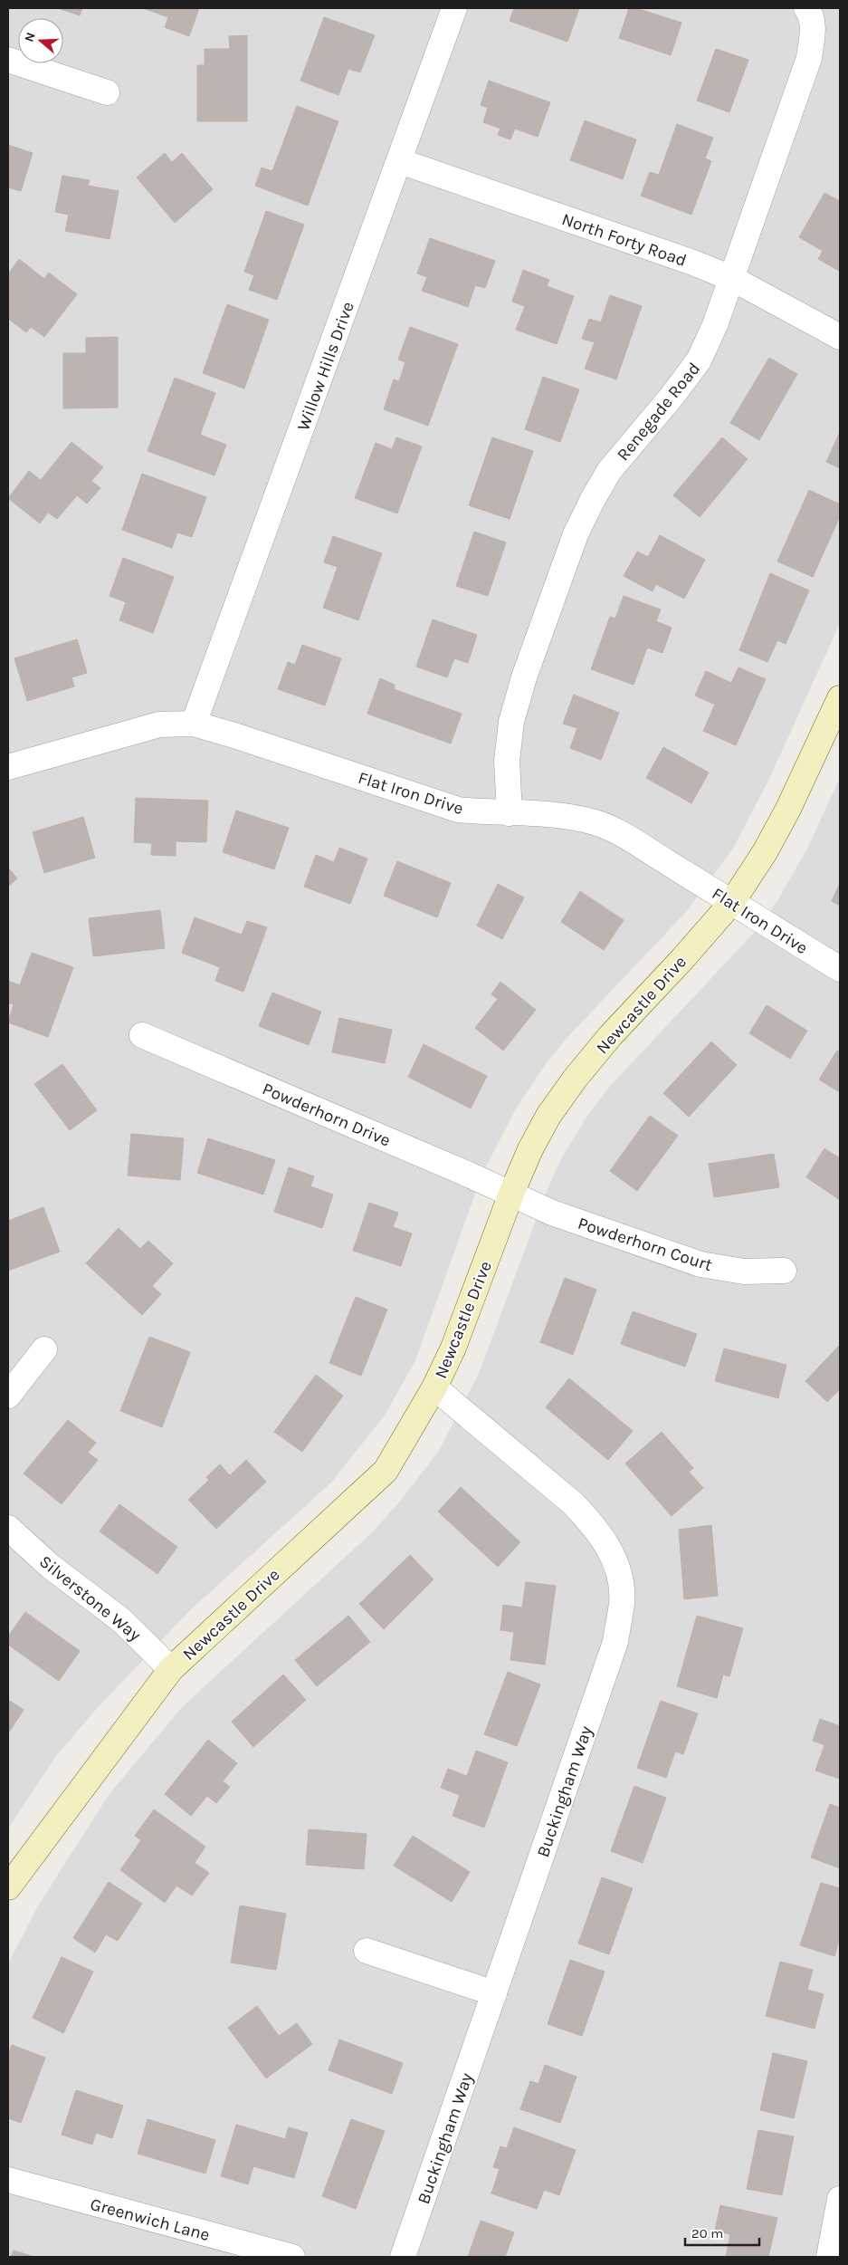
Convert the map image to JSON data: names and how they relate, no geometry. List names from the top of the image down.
{
  "streets": {
    "street": [
      "North Forty Road",
      "Willow Hills Drive",
      "Renegade Road",
      "Flat Iron Drive",
      "Newcastle Drive",
      "Powderhorn Drive",
      "Powderhorn Court",
      "Silverstone Way",
      "Buckingham Way",
      "Greenwich Lane"
    ]
  },
  "crossings": [
    ["North Forty Road", "Willow Hills Drive"],
    ["North Forty Road", "Renegade Road"],
    ["Willow Hills Drive", "Flat Iron Drive"],
    ["Renegade Road", "Flat Iron Drive"],
    ["Flat Iron Drive", "Newcastle Drive"],
    ["Newcastle Drive", "Powderhorn Drive"],
    ["Newcastle Drive", "Powderhorn Court"],
    ["Newcastle Drive", "Silverstone Way"],
    ["Newcastle Drive", "Buckingham Way"],
    ["Powderhorn Drive", "Powderhorn Court"]
  ],
  "scale_bar": "20 m",
  "north": "left"
}
